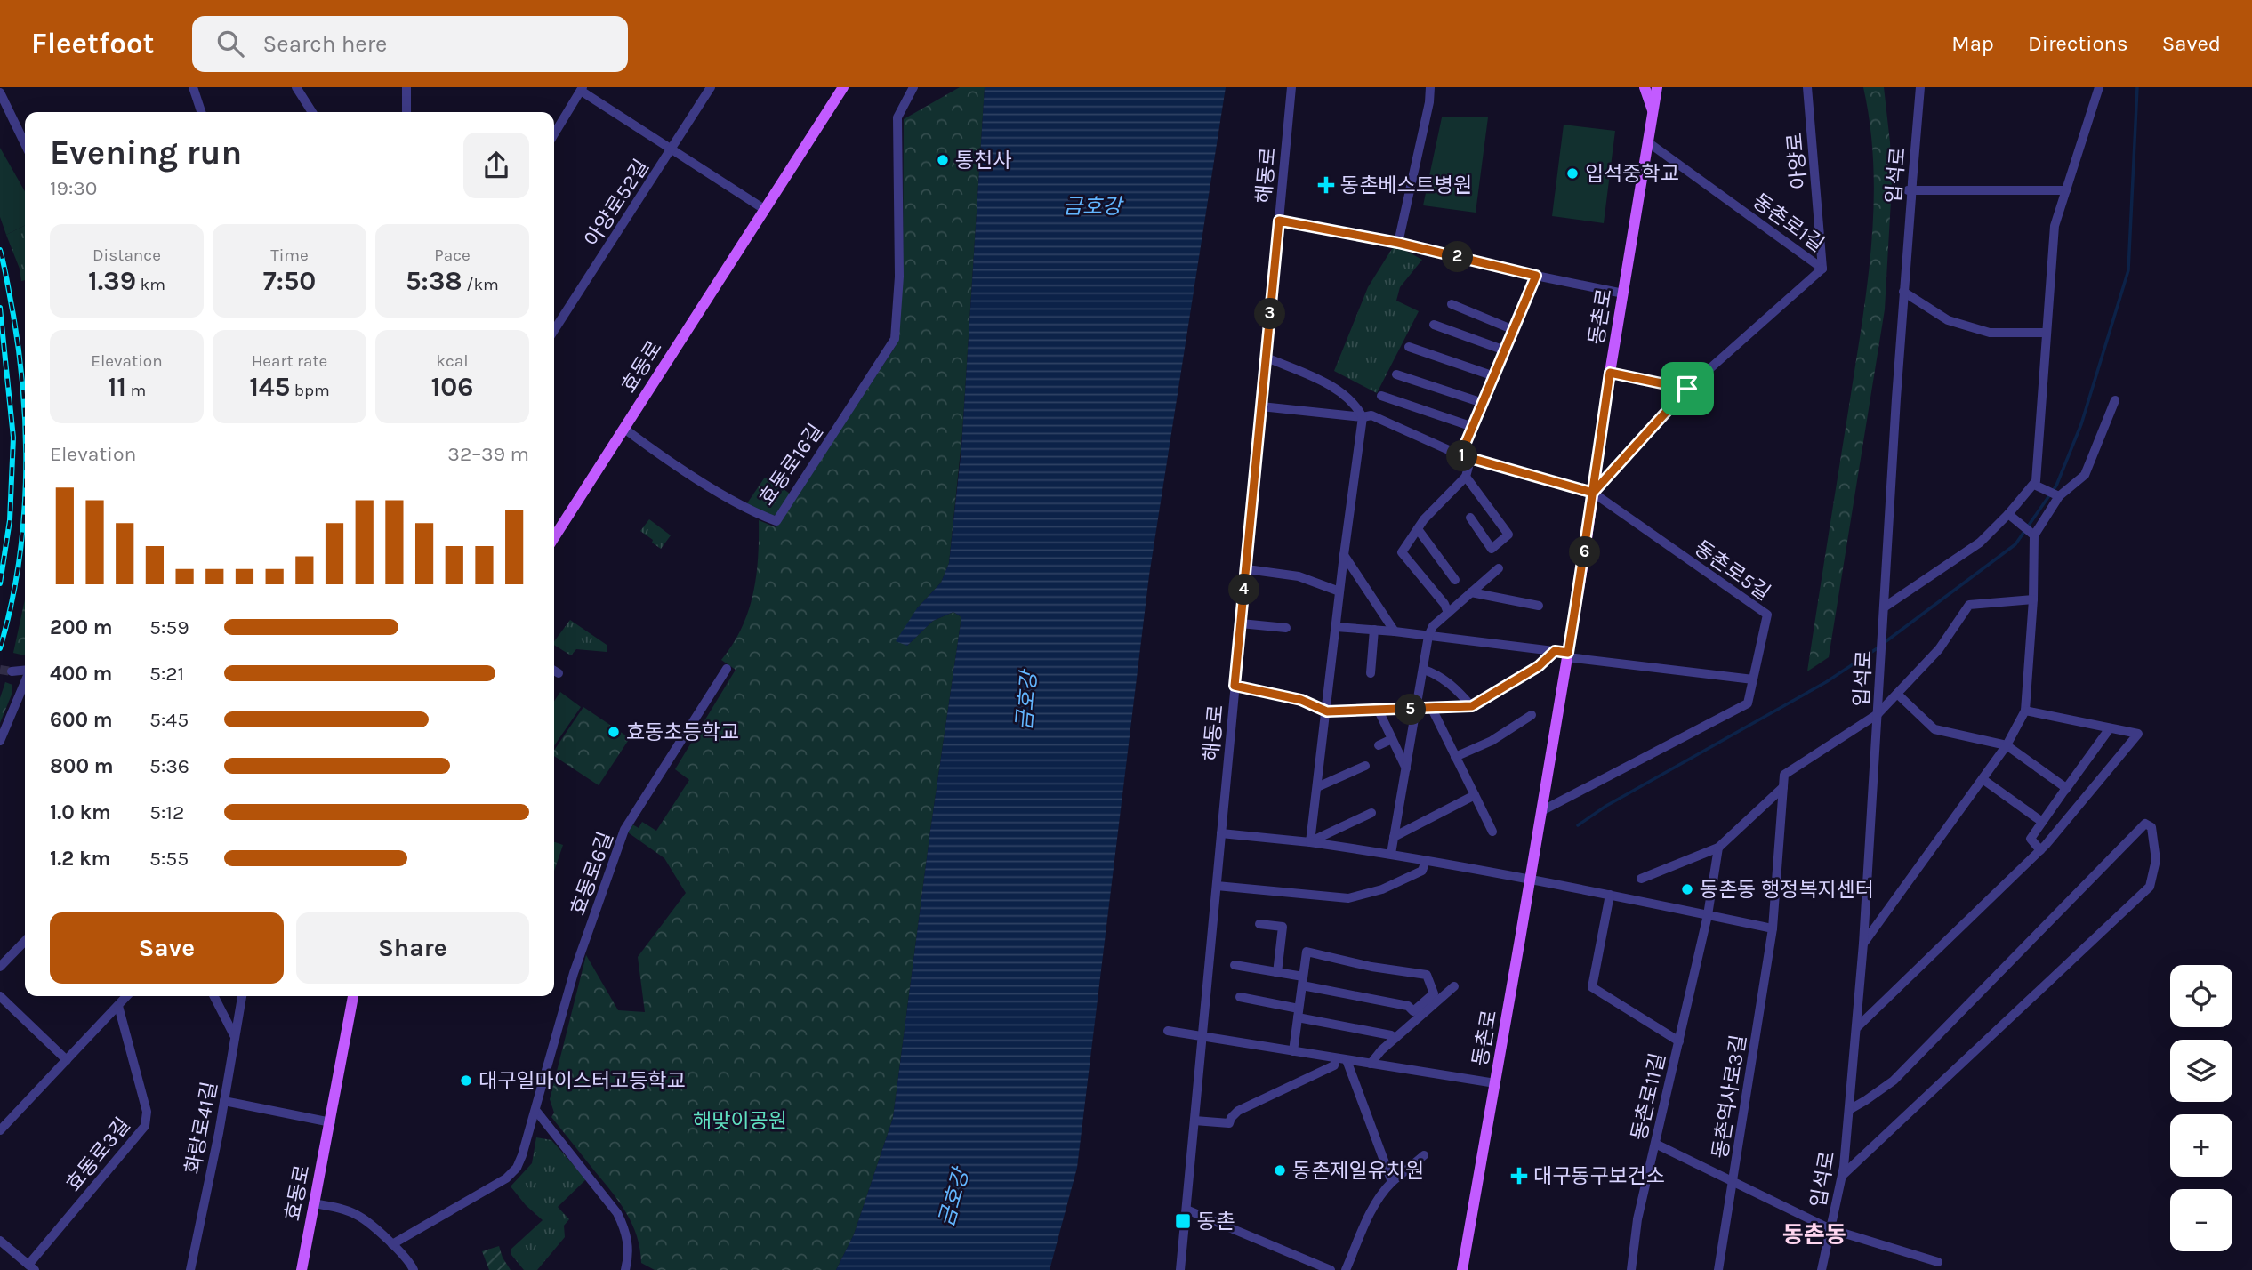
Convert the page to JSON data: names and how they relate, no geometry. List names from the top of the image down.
{
  "streets": {
    "main road": ["동촌로", "효동로"],
    "street": [
      "아양로",
      "해동로",
      "입석로",
      "아양로52길",
      "동촌로1길",
      "효동로16길",
      "동촌로5길",
      "효동로6길",
      "동촌로11길",
      "동촌역사로3길",
      "화랑로41길",
      "효동로3길"
    ]
  },
  "crossings": [
    ["아양로", "동촌로1길"],
    ["입석로", "동촌역사로3길"],
    ["동촌로1길", "동촌로"],
    ["동촌로1길", "동촌로5길"],
    ["동촌로", "동촌로5길"],
    ["효동로", "효동로16길"]
  ],
  "districts": ["동촌동"],
  "water": ["금호강"],
  "parks": ["해맞이공원"],
  "places": {
    "other": [
      "통천사",
      "입석중학교",
      "효동초등학교",
      "동촌동 행정복지센터",
      "대구일마이스터고등학교",
      "동촌제일유치원"
    ],
    "health": ["동촌베스트병원", "대구동구보건소"],
    "transit": ["동촌"]
  },
  "page": {
    "header": "Fleetfoot",
    "search": "Search here",
    "nav": ["Map", "Directions", "Saved"],
    "heading": ["Evening run", "19:30"],
    "stats": [
      ["Distance", "1.39 km"],
      ["Time", "7:50"],
      ["Pace", "5:38 /km"],
      ["Elevation", "11 m"],
      ["Heart rate", "145 bpm"],
      ["kcal", "106"]
    ],
    "pins": [
      "2",
      "3",
      "1",
      "6",
      "4",
      "5"
    ],
    "chart": ["Elevation", "32–39 m"],
    "list": [
      {
        "name": "200 m",
        "note": "5:59"
      },
      {
        "name": "400 m",
        "note": "5:21"
      },
      {
        "name": "600 m",
        "note": "5:45"
      },
      {
        "name": "800 m",
        "note": "5:36"
      },
      {
        "name": "1.0 km",
        "note": "5:12"
      },
      {
        "name": "1.2 km",
        "note": "5:55"
      }
    ],
    "buttons": ["Save", "Share"],
    "map_buttons": ["+", "−"]
  }
}
